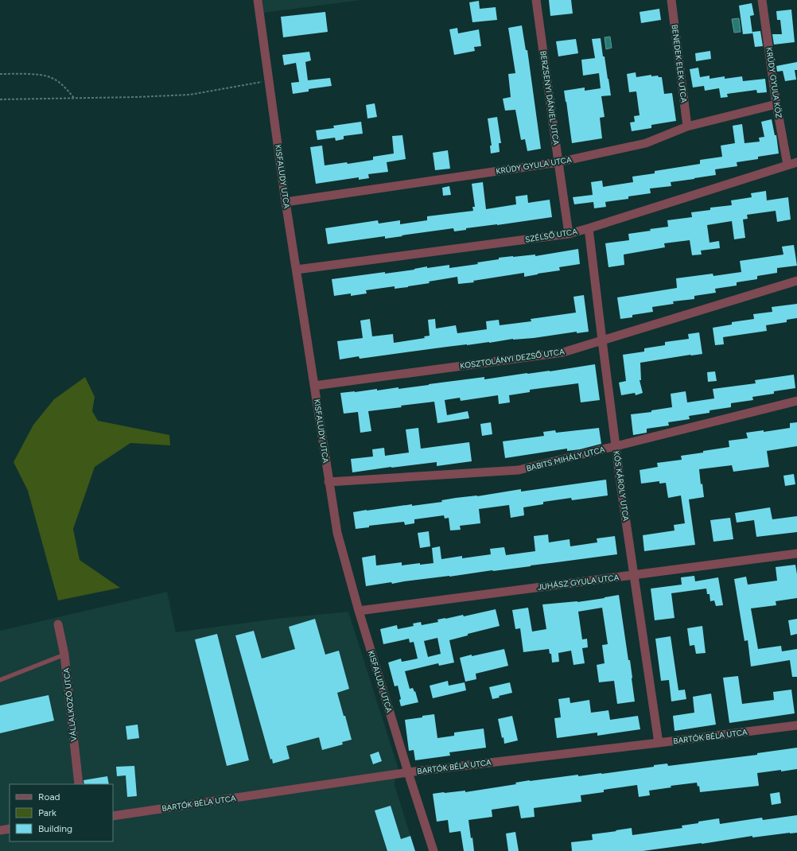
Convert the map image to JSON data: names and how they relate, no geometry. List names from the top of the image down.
{
  "streets": {
    "street": [
      "BENEDEK ELEK UTCA",
      "KRÚDY GYULA KÖZ",
      "BERZSENYI DÁNIEL UTCA",
      "KRÚDY GYULA UTCA",
      "KISFALUDY UTCA",
      "SZÉLSŐ UTCA",
      "KOSZTOLÁNYI DEZSŐ UTCA",
      "BABITS MIHÁLY UTCA",
      "KÓS KÁROLY UTCA",
      "JUHÁSZ GYULA UTCA",
      "VÁLLALKOZÓ UTCA",
      "BARTÓK BÉLA UTCA"
    ]
  },
  "crossings": [
    ["BENEDEK ELEK UTCA", "KRÚDY GYULA UTCA"],
    ["KRÚDY GYULA KÖZ", "KRÚDY GYULA UTCA"],
    ["KRÚDY GYULA KÖZ", "SZÉLSŐ UTCA"],
    ["BERZSENYI DÁNIEL UTCA", "KRÚDY GYULA UTCA"],
    ["BERZSENYI DÁNIEL UTCA", "SZÉLSŐ UTCA"],
    ["KRÚDY GYULA UTCA", "KISFALUDY UTCA"],
    ["KISFALUDY UTCA", "SZÉLSŐ UTCA"],
    ["KISFALUDY UTCA", "KOSZTOLÁNYI DEZSŐ UTCA"],
    ["KISFALUDY UTCA", "BABITS MIHÁLY UTCA"],
    ["KISFALUDY UTCA", "JUHÁSZ GYULA UTCA"],
    ["KISFALUDY UTCA", "BARTÓK BÉLA UTCA"],
    ["SZÉLSŐ UTCA", "KÓS KÁROLY UTCA"],
    ["KOSZTOLÁNYI DEZSŐ UTCA", "KÓS KÁROLY UTCA"],
    ["BABITS MIHÁLY UTCA", "KÓS KÁROLY UTCA"],
    ["KÓS KÁROLY UTCA", "JUHÁSZ GYULA UTCA"],
    ["KÓS KÁROLY UTCA", "BARTÓK BÉLA UTCA"]
  ],
  "legend": ["Road", "Park", "Building"]
}
